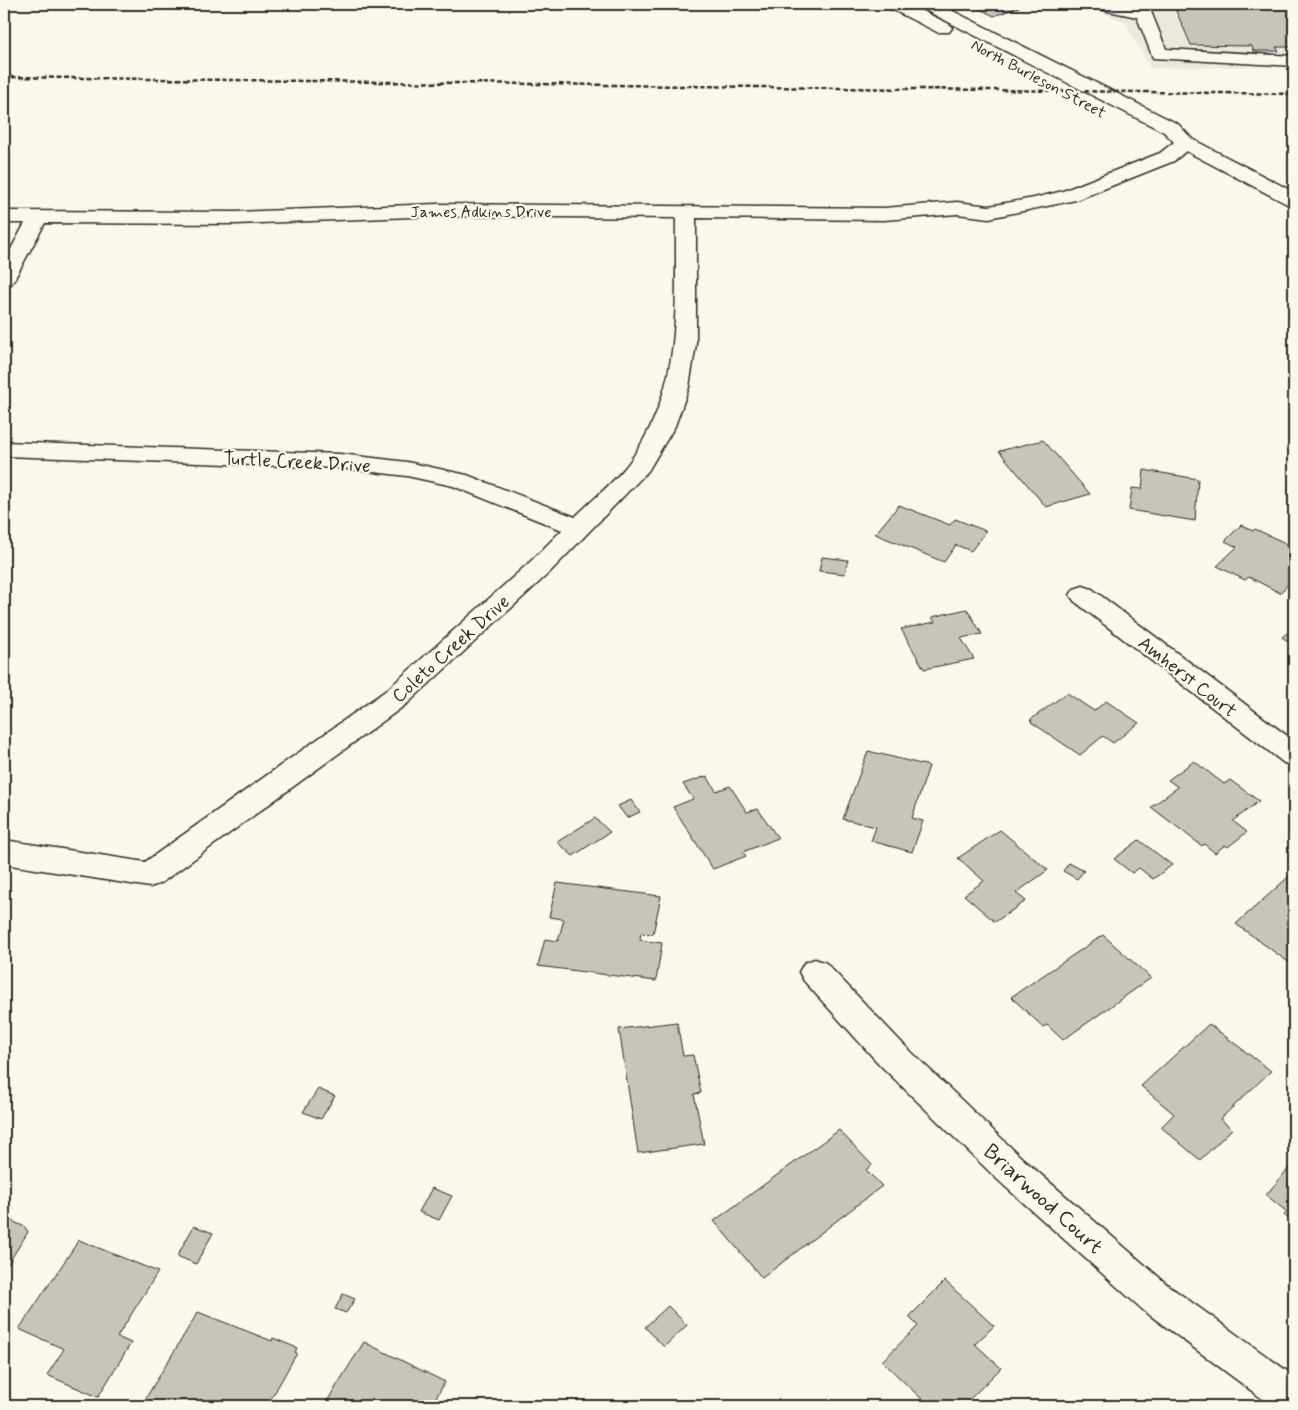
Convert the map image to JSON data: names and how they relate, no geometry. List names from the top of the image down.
{
  "streets": {
    "street": [
      "North Burleson Street",
      "James Adkins Drive",
      "Turtle Creek Drive",
      "Coleto Creek Drive",
      "Amherst Court",
      "Briarwood Court"
    ]
  },
  "crossings": [
    ["North Burleson Street", "James Adkins Drive"],
    ["James Adkins Drive", "Coleto Creek Drive"],
    ["Turtle Creek Drive", "Coleto Creek Drive"]
  ]
}
